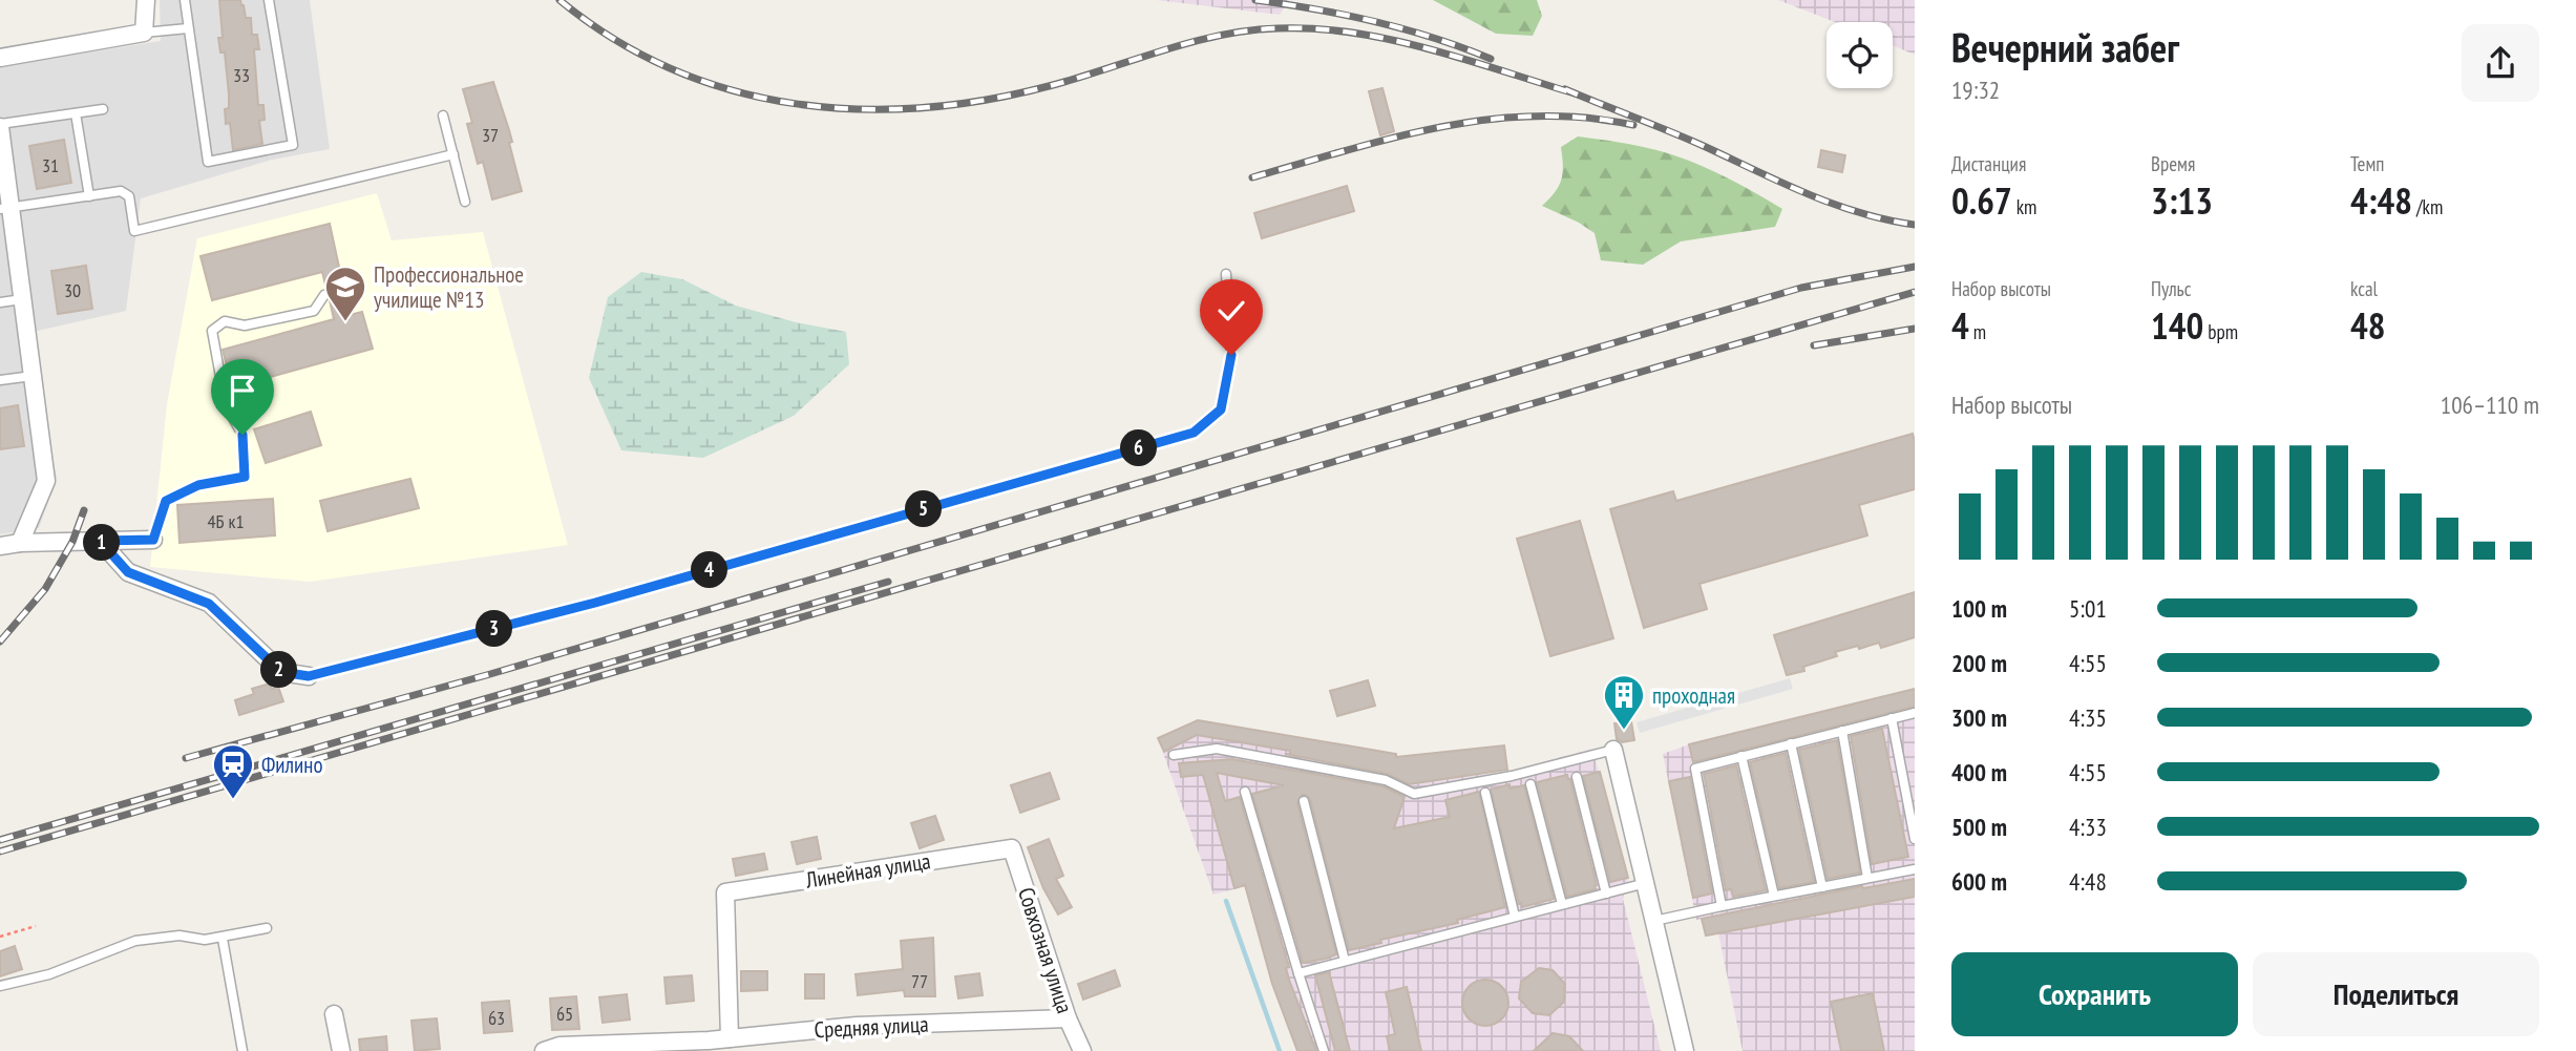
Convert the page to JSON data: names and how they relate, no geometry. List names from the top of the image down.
{
  "streets": {
    "street": ["Линейная улица", "Совхозная улица", "Средняя улица"]
  },
  "crossings": [
    ["Линейная улица", "Совхозная улица"],
    ["Линейная улица", "Средняя улица"],
    ["Совхозная улица", "Средняя улица"]
  ],
  "places": {
    "school or university": ["Профессиональное училище №13"],
    "building": ["проходная"],
    "station": ["Филино"]
  },
  "house_numbers": [
    "33",
    "37",
    "31",
    "30",
    "4Б к1",
    "77",
    "65",
    "63"
  ],
  "page": {
    "heading": ["Вечерний забег", "19:32"],
    "stats": [
      ["Дистанция", "0.67 km"],
      ["Время", "3:13"],
      ["Темп", "4:48 /km"],
      ["Набор высоты", "4 m"],
      ["Пульс", "140 bpm"],
      ["kcal", "48"]
    ],
    "chart": ["Набор высоты", "106–110 m"],
    "pins": [
      "6",
      "5",
      "1",
      "4",
      "3",
      "2"
    ],
    "list": [
      {
        "name": "100 m",
        "note": "5:01"
      },
      {
        "name": "200 m",
        "note": "4:55"
      },
      {
        "name": "300 m",
        "note": "4:35"
      },
      {
        "name": "400 m",
        "note": "4:55"
      },
      {
        "name": "500 m",
        "note": "4:33"
      },
      {
        "name": "600 m",
        "note": "4:48"
      }
    ],
    "buttons": ["Сохранить", "Поделиться"]
  }
}
